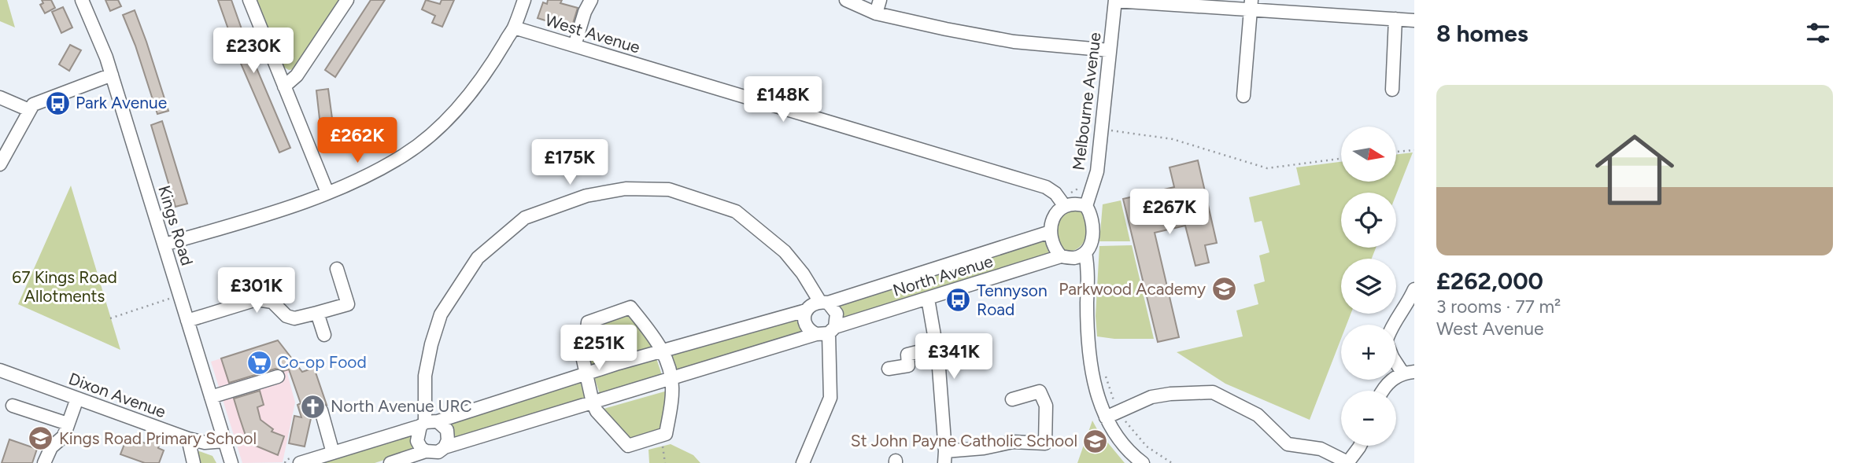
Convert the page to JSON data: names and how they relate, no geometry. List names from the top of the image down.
{
  "streets": {
    "street": [
      "West Avenue",
      "Melbourne Avenue",
      "Kings Road",
      "North Avenue",
      "Dixon Avenue"
    ]
  },
  "crossings": [
    ["West Avenue", "Melbourne Avenue"],
    ["West Avenue", "North Avenue"],
    ["Melbourne Avenue", "North Avenue"],
    ["Kings Road", "Dixon Avenue"]
  ],
  "parks": ["67 Kings Road Allotments"],
  "places": {
    "bus stop": ["Park Avenue", "Tennyson Road"],
    "school or university": ["Parkwood Academy", "Kings Road Primary School", "St John Payne Catholic School"],
    "supermarket": ["Co-op Food"],
    "church": ["North Avenue URC"]
  },
  "north": "right",
  "page": {
    "heading": "8 homes",
    "price": [
      "£230K",
      "£148K",
      "£262K",
      "£175K",
      "£267K",
      "£301K",
      "£251K",
      "£341K"
    ],
    "list": [
      {
        "name": "£262,000",
        "note": "3 rooms · 77 m² · West Avenue"
      }
    ],
    "map_buttons": ["+", "−"]
  }
}
